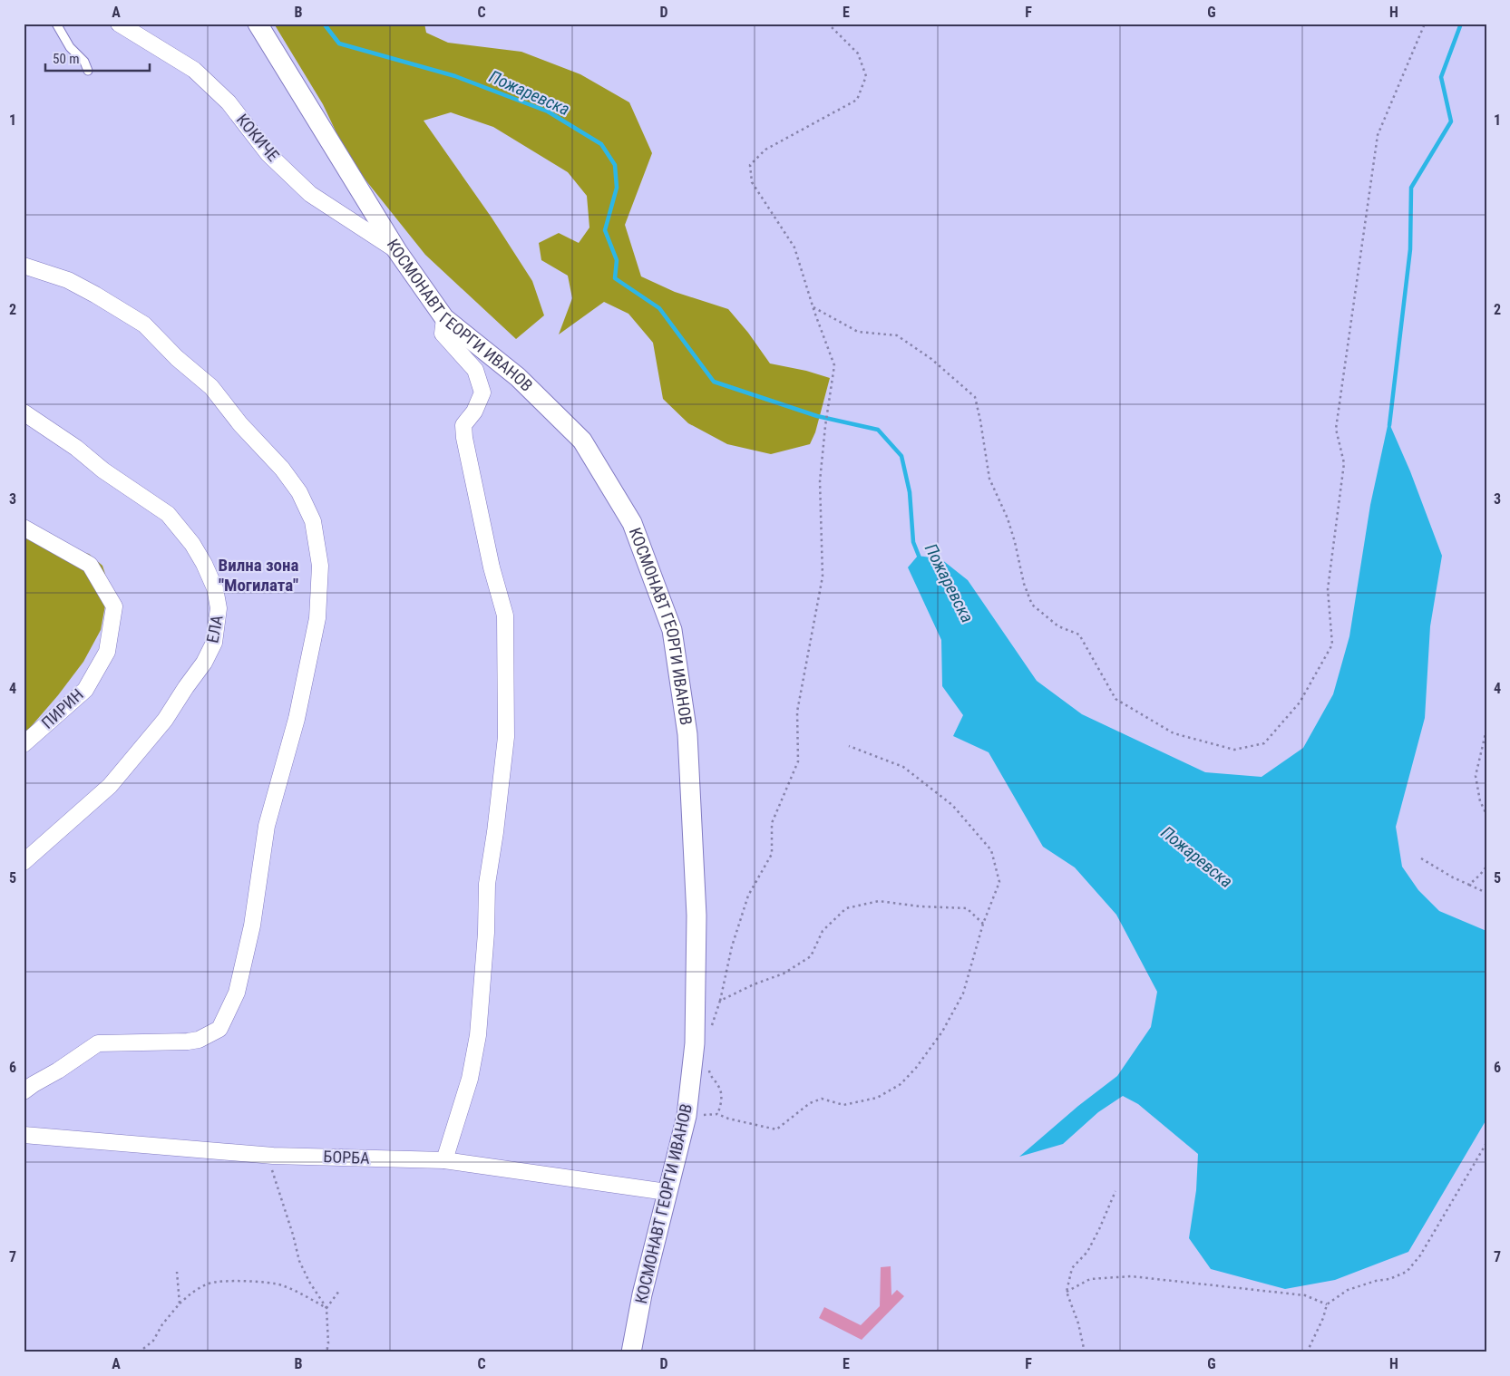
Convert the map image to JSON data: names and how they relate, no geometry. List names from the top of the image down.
{
  "streets": {
    "street": [
      "КОКИЧЕ",
      "КОСМОНАВТ ГЕОРГИ ИВАНОВ",
      "ЕЛА",
      "ПИРИН",
      "БОРБА"
    ]
  },
  "crossings": [
    ["КОКИЧЕ", "КОСМОНАВТ ГЕОРГИ ИВАНОВ"],
    ["КОСМОНАВТ ГЕОРГИ ИВАНОВ", "БОРБА"]
  ],
  "districts": ["Вилна зона \"Могилата\""],
  "water": ["Пожаревска"],
  "scale_bar": "50 m",
  "grid": {
    "columns": [
      "A",
      "B",
      "C",
      "D",
      "E",
      "F",
      "G",
      "H"
    ],
    "rows": [
      "1",
      "2",
      "3",
      "4",
      "5",
      "6",
      "7"
    ]
  }
}
